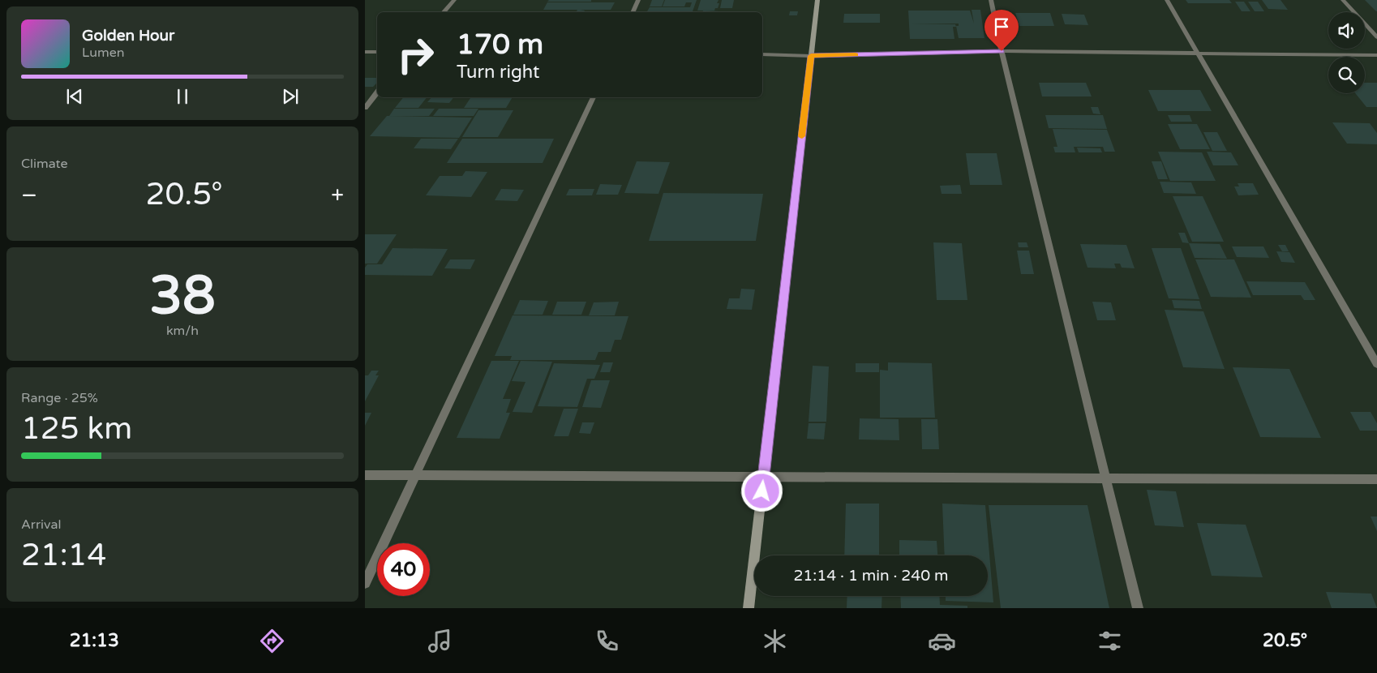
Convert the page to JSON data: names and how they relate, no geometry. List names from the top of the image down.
{
  "page": {
    "turn": ["170 m", "Turn right"],
    "song": ["Golden Hour", "Lumen"],
    "tile": [
      "Climate",
      ["38", "km/h"],
      ["Range · 25%", "125 km"],
      ["Arrival", "21:14"]
    ],
    "heat": ["−", "20.5°", "+"],
    "limit": "40",
    "trip": "21:14 · 1 min · 240 m",
    "tabs": ["21:13", "20.5°"]
  }
}
